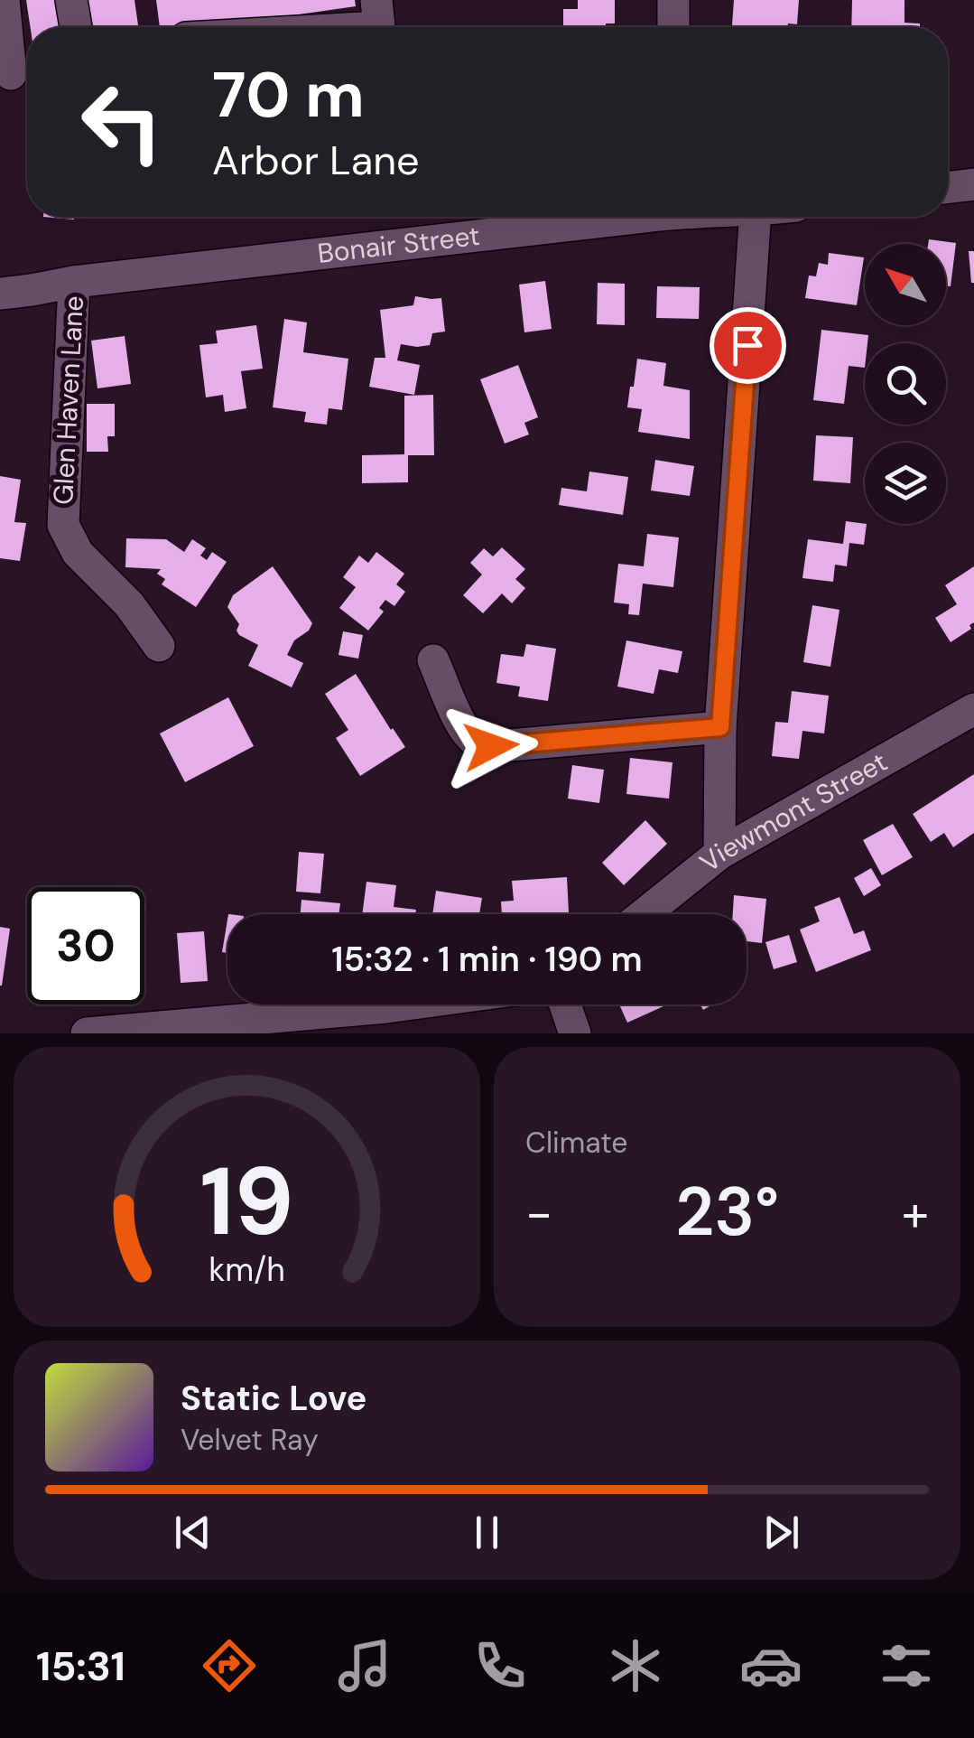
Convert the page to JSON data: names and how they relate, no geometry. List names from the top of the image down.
{
  "streets": {
    "street": ["Bonair Street", "Glen Haven Lane", "Viewmont Street"]
  },
  "crossings": [
    ["Bonair Street", "Glen Haven Lane"]
  ],
  "north": "top left",
  "page": {
    "turn": ["70 m", "Arbor Lane"],
    "limit": "30",
    "trip": "15:32 · 1 min · 190 m",
    "tile": "Climate",
    "heat": ["−", "23°", "+"],
    "song": ["Static Love", "Velvet Ray"],
    "tabs": "15:31",
    "gauge": ["19", "km/h"]
  }
}
